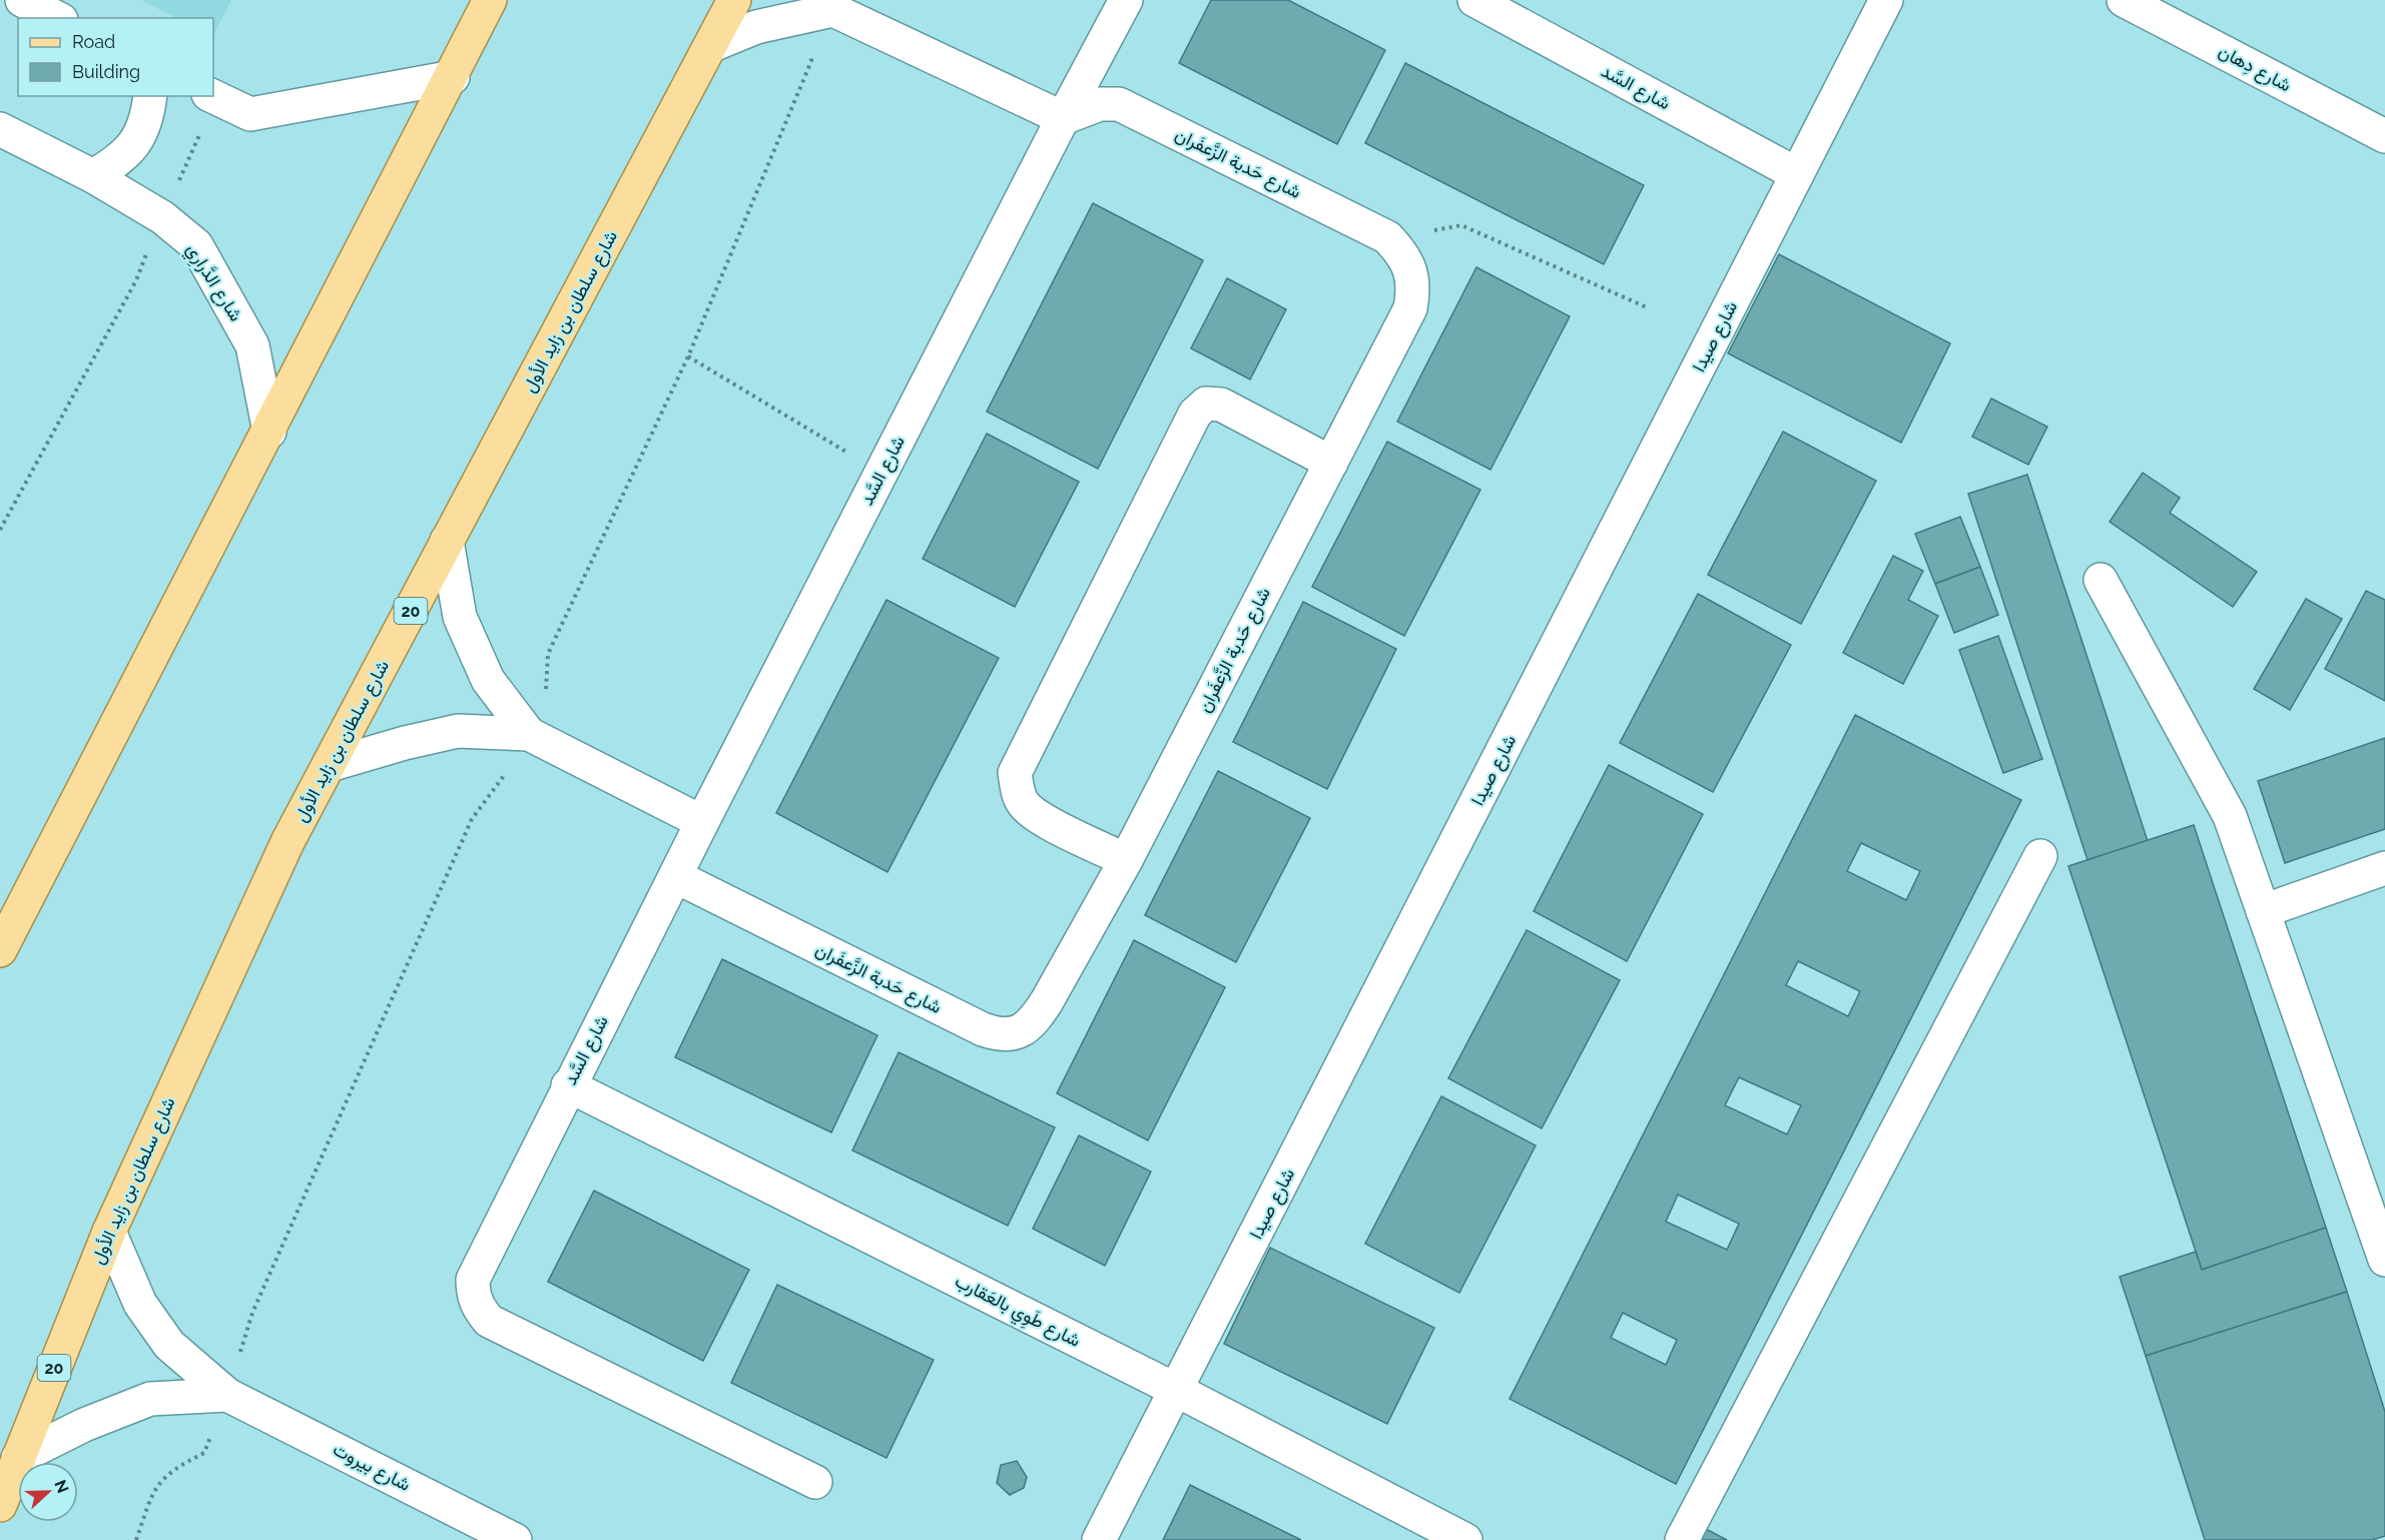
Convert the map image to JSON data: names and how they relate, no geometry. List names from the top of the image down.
{
  "streets": {
    "main road": ["شارع سلطان بن زايد الأول", "20"],
    "street": [
      "شارع دِهان",
      "شارع السَّد",
      "شارع حَدبة الزَّعفَران",
      "شارع الدَّرارِي",
      "شارع صيدا",
      "شارع طَوِي بالعَقارب",
      "شارع بيروت"
    ]
  },
  "crossings": [
    ["شارع السَّد", "شارع حَدبة الزَّعفَران"],
    ["شارع السَّد", "شارع صيدا"],
    ["شارع السَّد", "شارع طَوِي بالعَقارب"],
    ["شارع سلطان بن زايد الأول", "شارع بيروت"],
    ["شارع صيدا", "شارع طَوِي بالعَقارب"]
  ],
  "legend": ["Road", "Building"],
  "north": "right"
}
